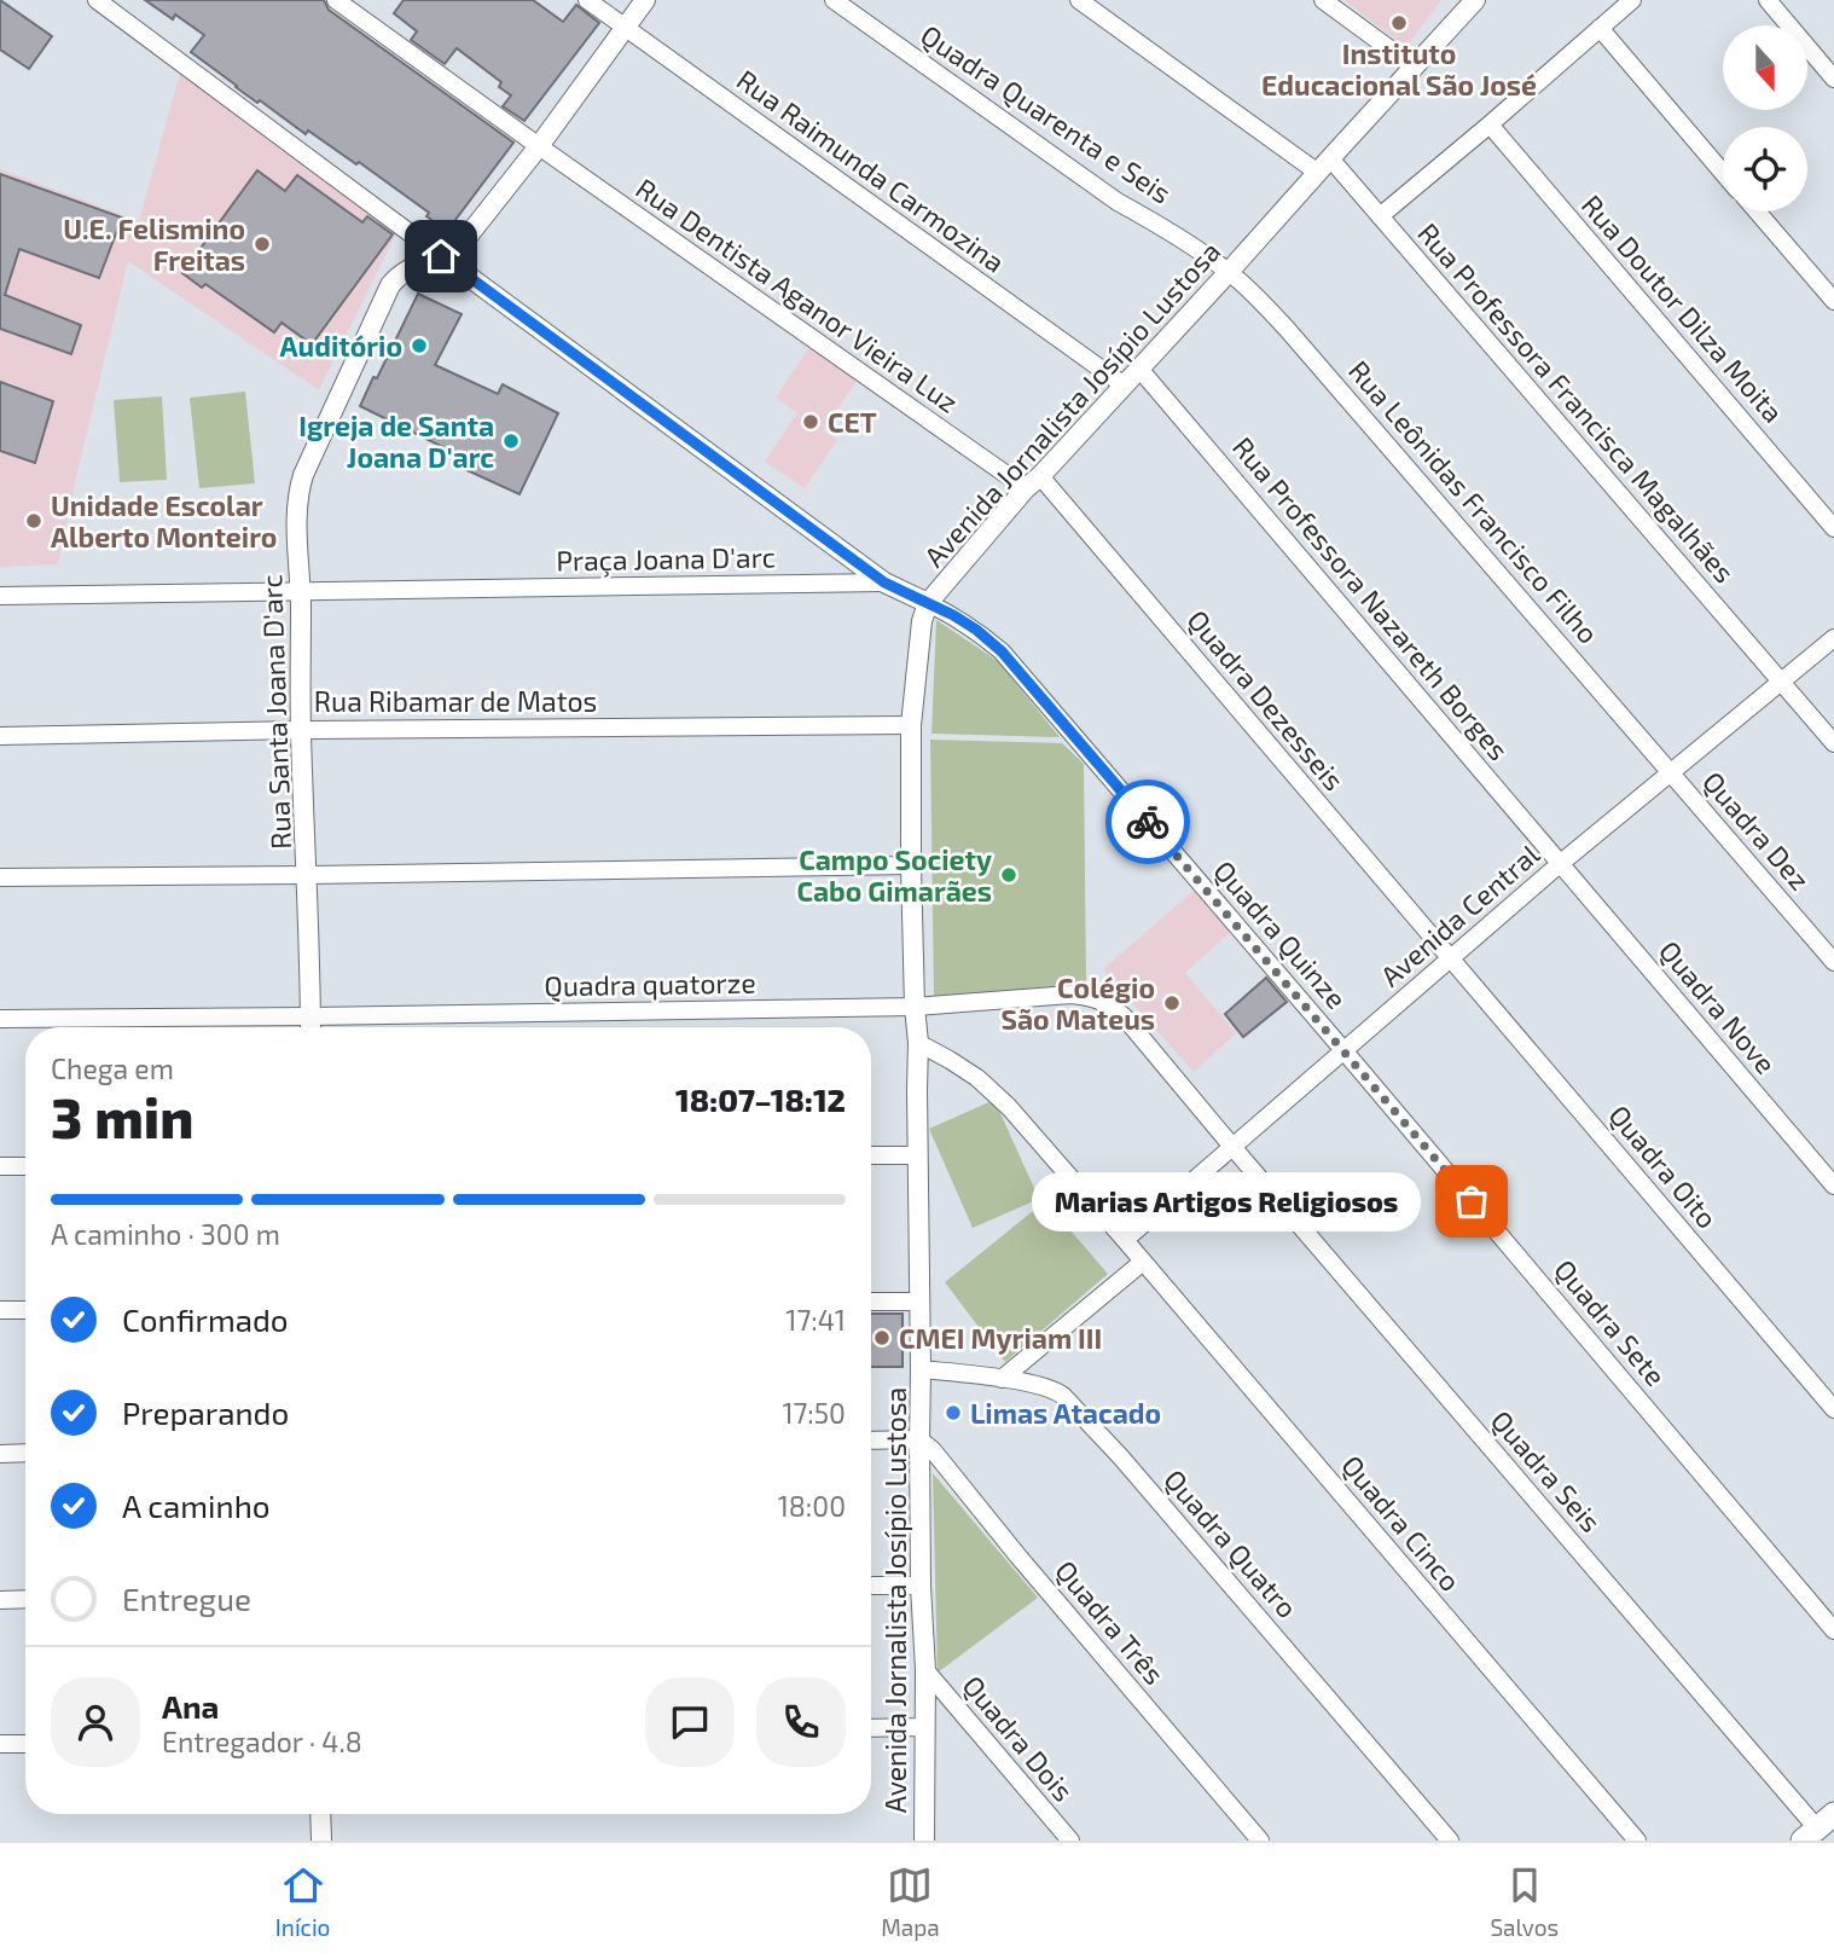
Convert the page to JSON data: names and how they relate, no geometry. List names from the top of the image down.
{
  "streets": {
    "street": [
      "Quadra Quarenta e Seis",
      "Rua Raimunda Carmozina",
      "Rua Dentista Aganor Vieira Luz",
      "Rua Doutor Dilza Moita",
      "Rua Professora Francisca Magalhães",
      "Avenida Jornalista Josípio Lustosa",
      "Rua Leônidas Francisco Filho",
      "Praça Joana D'arc",
      "Rua Professora Nazareth Borges",
      "Quadra Dezesseis",
      "Rua Ribamar de Matos",
      "Rua Santa Joana D'arc",
      "Quadra Dez",
      "Avenida Central",
      "Quadra Quinze",
      "Quadra quatorze",
      "Quadra Nove",
      "Quadra Oito",
      "Quadra Sete",
      "Quadra Seis",
      "Quadra Cinco",
      "Quadra Quatro",
      "Quadra Três",
      "Quadra Dois"
    ]
  },
  "crossings": [
    ["Quadra Quarenta e Seis", "Avenida Jornalista Josípio Lustosa"],
    ["Quadra Quarenta e Seis", "Rua Leônidas Francisco Filho"],
    ["Rua Raimunda Carmozina", "Avenida Jornalista Josípio Lustosa"],
    ["Rua Raimunda Carmozina", "Rua Santa Joana D'arc"],
    ["Rua Dentista Aganor Vieira Luz", "Avenida Jornalista Josípio Lustosa"],
    ["Rua Dentista Aganor Vieira Luz", "Quadra Dezesseis"],
    ["Rua Dentista Aganor Vieira Luz", "Rua Santa Joana D'arc"],
    ["Rua Professora Francisca Magalhães", "Avenida Jornalista Josípio Lustosa"],
    ["Rua Professora Francisca Magalhães", "Avenida Central"],
    ["Avenida Jornalista Josípio Lustosa", "Rua Leônidas Francisco Filho"],
    ["Avenida Jornalista Josípio Lustosa", "Rua Professora Nazareth Borges"],
    ["Avenida Jornalista Josípio Lustosa", "Quadra Dezesseis"],
    ["Avenida Jornalista Josípio Lustosa", "Rua Ribamar de Matos"],
    ["Avenida Jornalista Josípio Lustosa", "Quadra Quinze"],
    ["Avenida Jornalista Josípio Lustosa", "Quadra quatorze"],
    ["Avenida Jornalista Josípio Lustosa", "Quadra Quatro"],
    ["Avenida Jornalista Josípio Lustosa", "Quadra Três"],
    ["Avenida Jornalista Josípio Lustosa", "Quadra Dois"],
    ["Rua Leônidas Francisco Filho", "Quadra Dez"],
    ["Rua Leônidas Francisco Filho", "Avenida Central"],
    ["Praça Joana D'arc", "Rua Santa Joana D'arc"],
    ["Rua Professora Nazareth Borges", "Avenida Central"],
    ["Rua Professora Nazareth Borges", "Quadra Nove"],
    ["Quadra Dezesseis", "Avenida Central"],
    ["Quadra Dezesseis", "Quadra Oito"],
    ["Rua Ribamar de Matos", "Rua Santa Joana D'arc"],
    ["Rua Santa Joana D'arc", "Quadra quatorze"],
    ["Quadra Dez", "Avenida Central"],
    ["Avenida Central", "Quadra Quinze"],
    ["Avenida Central", "Quadra quatorze"],
    ["Avenida Central", "Quadra Nove"],
    ["Avenida Central", "Quadra Oito"],
    ["Avenida Central", "Quadra Sete"],
    ["Avenida Central", "Quadra Seis"],
    ["Avenida Central", "Quadra Cinco"],
    ["Quadra Quinze", "Quadra Sete"],
    ["Quadra quatorze", "Quadra Seis"]
  ],
  "places": [
    "Instituto Educacional São José",
    "U.E. Felismino Freitas",
    "Auditório",
    "CET",
    "Igreja de Santa Joana D'arc",
    "Unidade Escolar Alberto Monteiro",
    "Campo Society Cabo Gimarães",
    "Colégio São Mateus",
    "Marias Artigos Religiosos",
    "CMEI Myriam III",
    "Limas Atacado"
  ],
  "north": "bottom",
  "page": {
    "heading": ["3 min", "Chega em", "18:07–18:12"],
    "panel": ["Ana", "Entregador · 4.8"],
    "bar": "A caminho · 300 m",
    "bubble": "Marias Artigos Religiosos",
    "list": [
      ["Confirmado", "17:41"],
      ["Preparando", "17:50"],
      ["A caminho", "18:00"],
      "Entregue"
    ],
    "tabs": ["Início", "Mapa", "Salvos"]
  }
}
